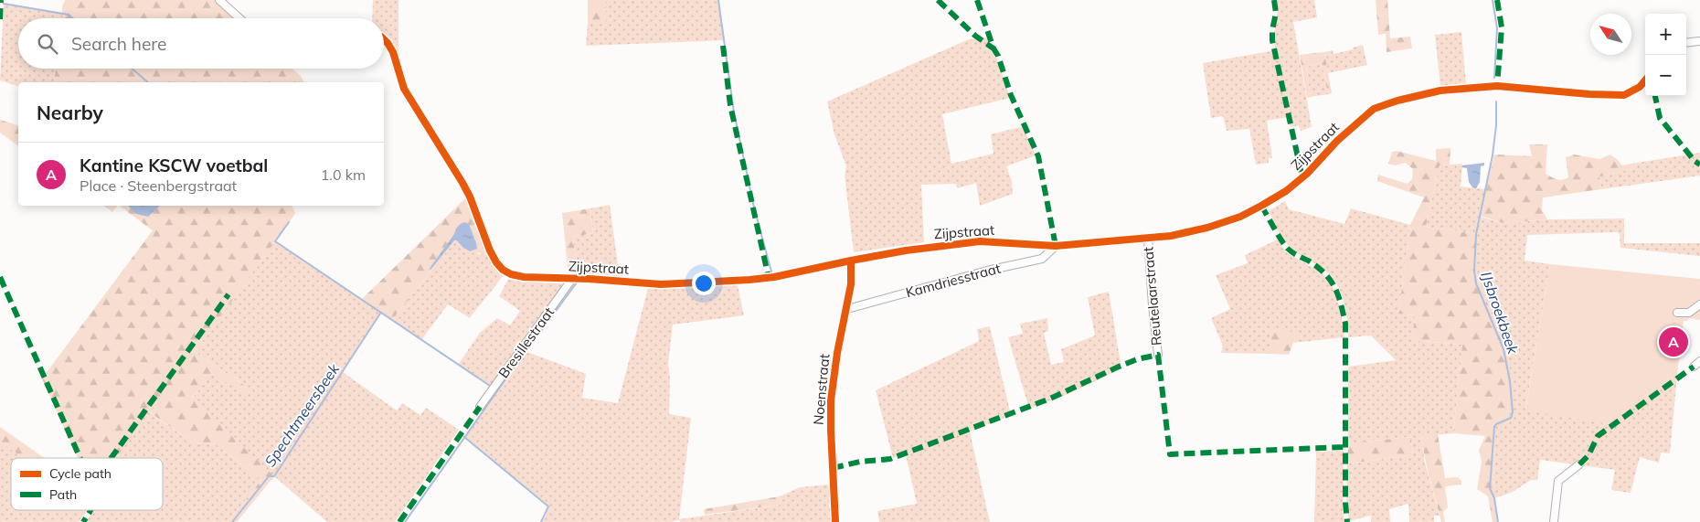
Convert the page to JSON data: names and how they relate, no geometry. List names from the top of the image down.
{
  "streets": {
    "street": [
      "Zijpstraat",
      "Kamdriesstraat",
      "Reutelaarstraat",
      "Bresillestraat",
      "Noenstraat"
    ]
  },
  "crossings": [
    ["Zijpstraat", "Kamdriesstraat"],
    ["Zijpstraat", "Reutelaarstraat"],
    ["Zijpstraat", "Bresillestraat"],
    ["Zijpstraat", "Noenstraat"],
    ["Kamdriesstraat", "Noenstraat"]
  ],
  "water": ["IJsbroekbeek", "Spechtmeersbeek"],
  "legend": ["Cycle path", "Path"],
  "north": "top left",
  "page": {
    "map_buttons": ["+", "−"],
    "search": "Search here",
    "heading": "Nearby",
    "list": [
      {
        "mark": "A",
        "name": "Kantine KSCW voetbal",
        "note": "Place · Steenbergstraat",
        "value": "1.0 km"
      }
    ],
    "pins": "A"
  }
}
